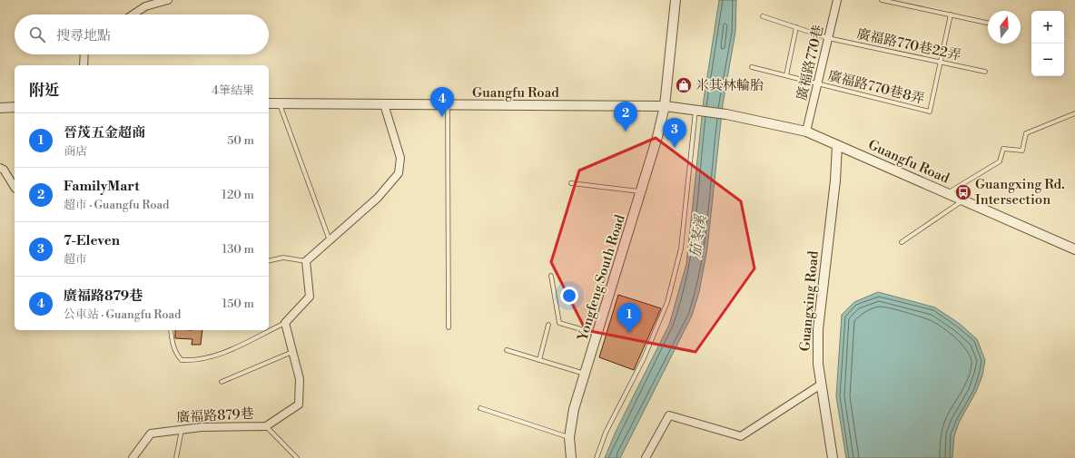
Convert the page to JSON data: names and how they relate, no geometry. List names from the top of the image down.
{
  "streets": {
    "street": [
      "廣福路770巷",
      "Guangfu Road",
      "Yongfeng South Road",
      "Guangxing Road",
      "廣福路879巷"
    ],
    "lane": ["廣福路770巷22弄", "廣福路770巷8弄"]
  },
  "crossings": [
    ["廣福路770巷22弄", "廣福路770巷"],
    ["廣福路770巷22弄", "廣福路770巷8弄"],
    ["廣福路770巷", "廣福路770巷8弄"],
    ["廣福路770巷", "Guangfu Road"],
    ["Guangfu Road", "Yongfeng South Road"],
    ["Guangfu Road", "Guangxing Road"]
  ],
  "water": ["茄苳溪"],
  "places": {
    "shop": ["米其林輪胎"],
    "bus stop": ["Guangxing Rd. Intersection"]
  },
  "north": "top",
  "page": {
    "map_buttons": ["+", "−"],
    "search": "搜尋地點",
    "heading": ["附近", "4筆結果"],
    "pins": [
      "4",
      "2",
      "3",
      "1"
    ],
    "list": [
      {
        "mark": "1",
        "name": "晉茂五金超商",
        "note": "商店",
        "value": "50 m"
      },
      {
        "mark": "2",
        "name": "FamilyMart",
        "note": "超市 · Guangfu Road",
        "value": "120 m"
      },
      {
        "mark": "3",
        "name": "7-Eleven",
        "note": "超市",
        "value": "130 m"
      },
      {
        "mark": "4",
        "name": "廣福路879巷",
        "note": "公車站 · Guangfu Road",
        "value": "150 m"
      }
    ]
  }
}
